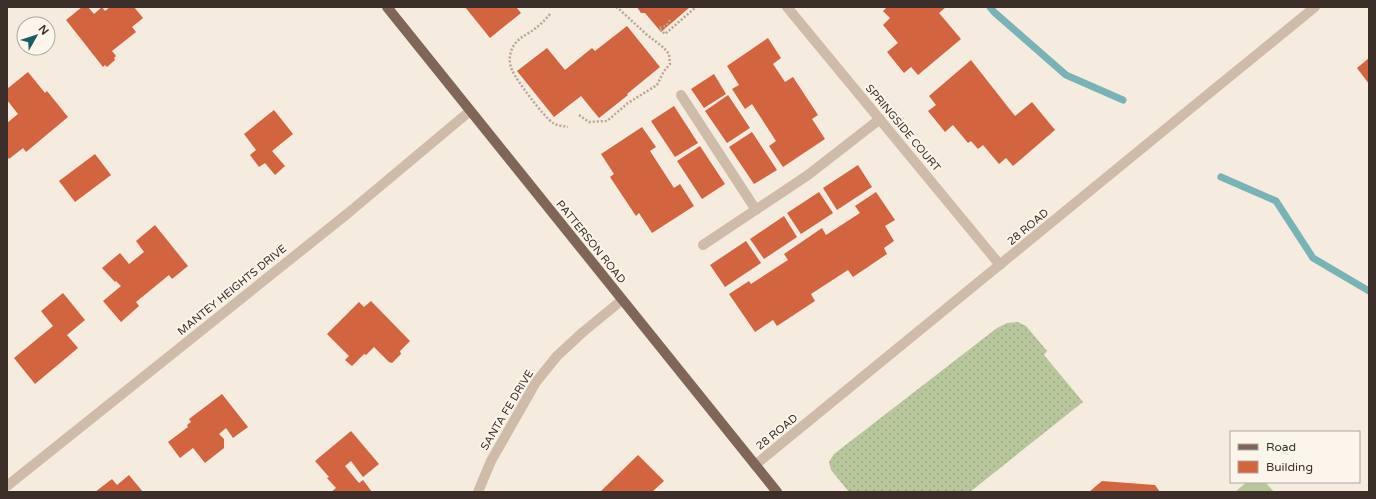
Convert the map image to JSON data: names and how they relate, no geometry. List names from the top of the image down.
{
  "streets": {
    "main road": ["PATTERSON ROAD"],
    "street": [
      "SPRINGSIDE COURT",
      "28 ROAD",
      "MANTEY HEIGHTS DRIVE",
      "SANTA FE DRIVE"
    ]
  },
  "crossings": [
    ["SPRINGSIDE COURT", "28 ROAD"],
    ["28 ROAD", "PATTERSON ROAD"],
    ["PATTERSON ROAD", "MANTEY HEIGHTS DRIVE"],
    ["PATTERSON ROAD", "SANTA FE DRIVE"]
  ],
  "legend": ["Road", "Building"],
  "north": "top right"
}
